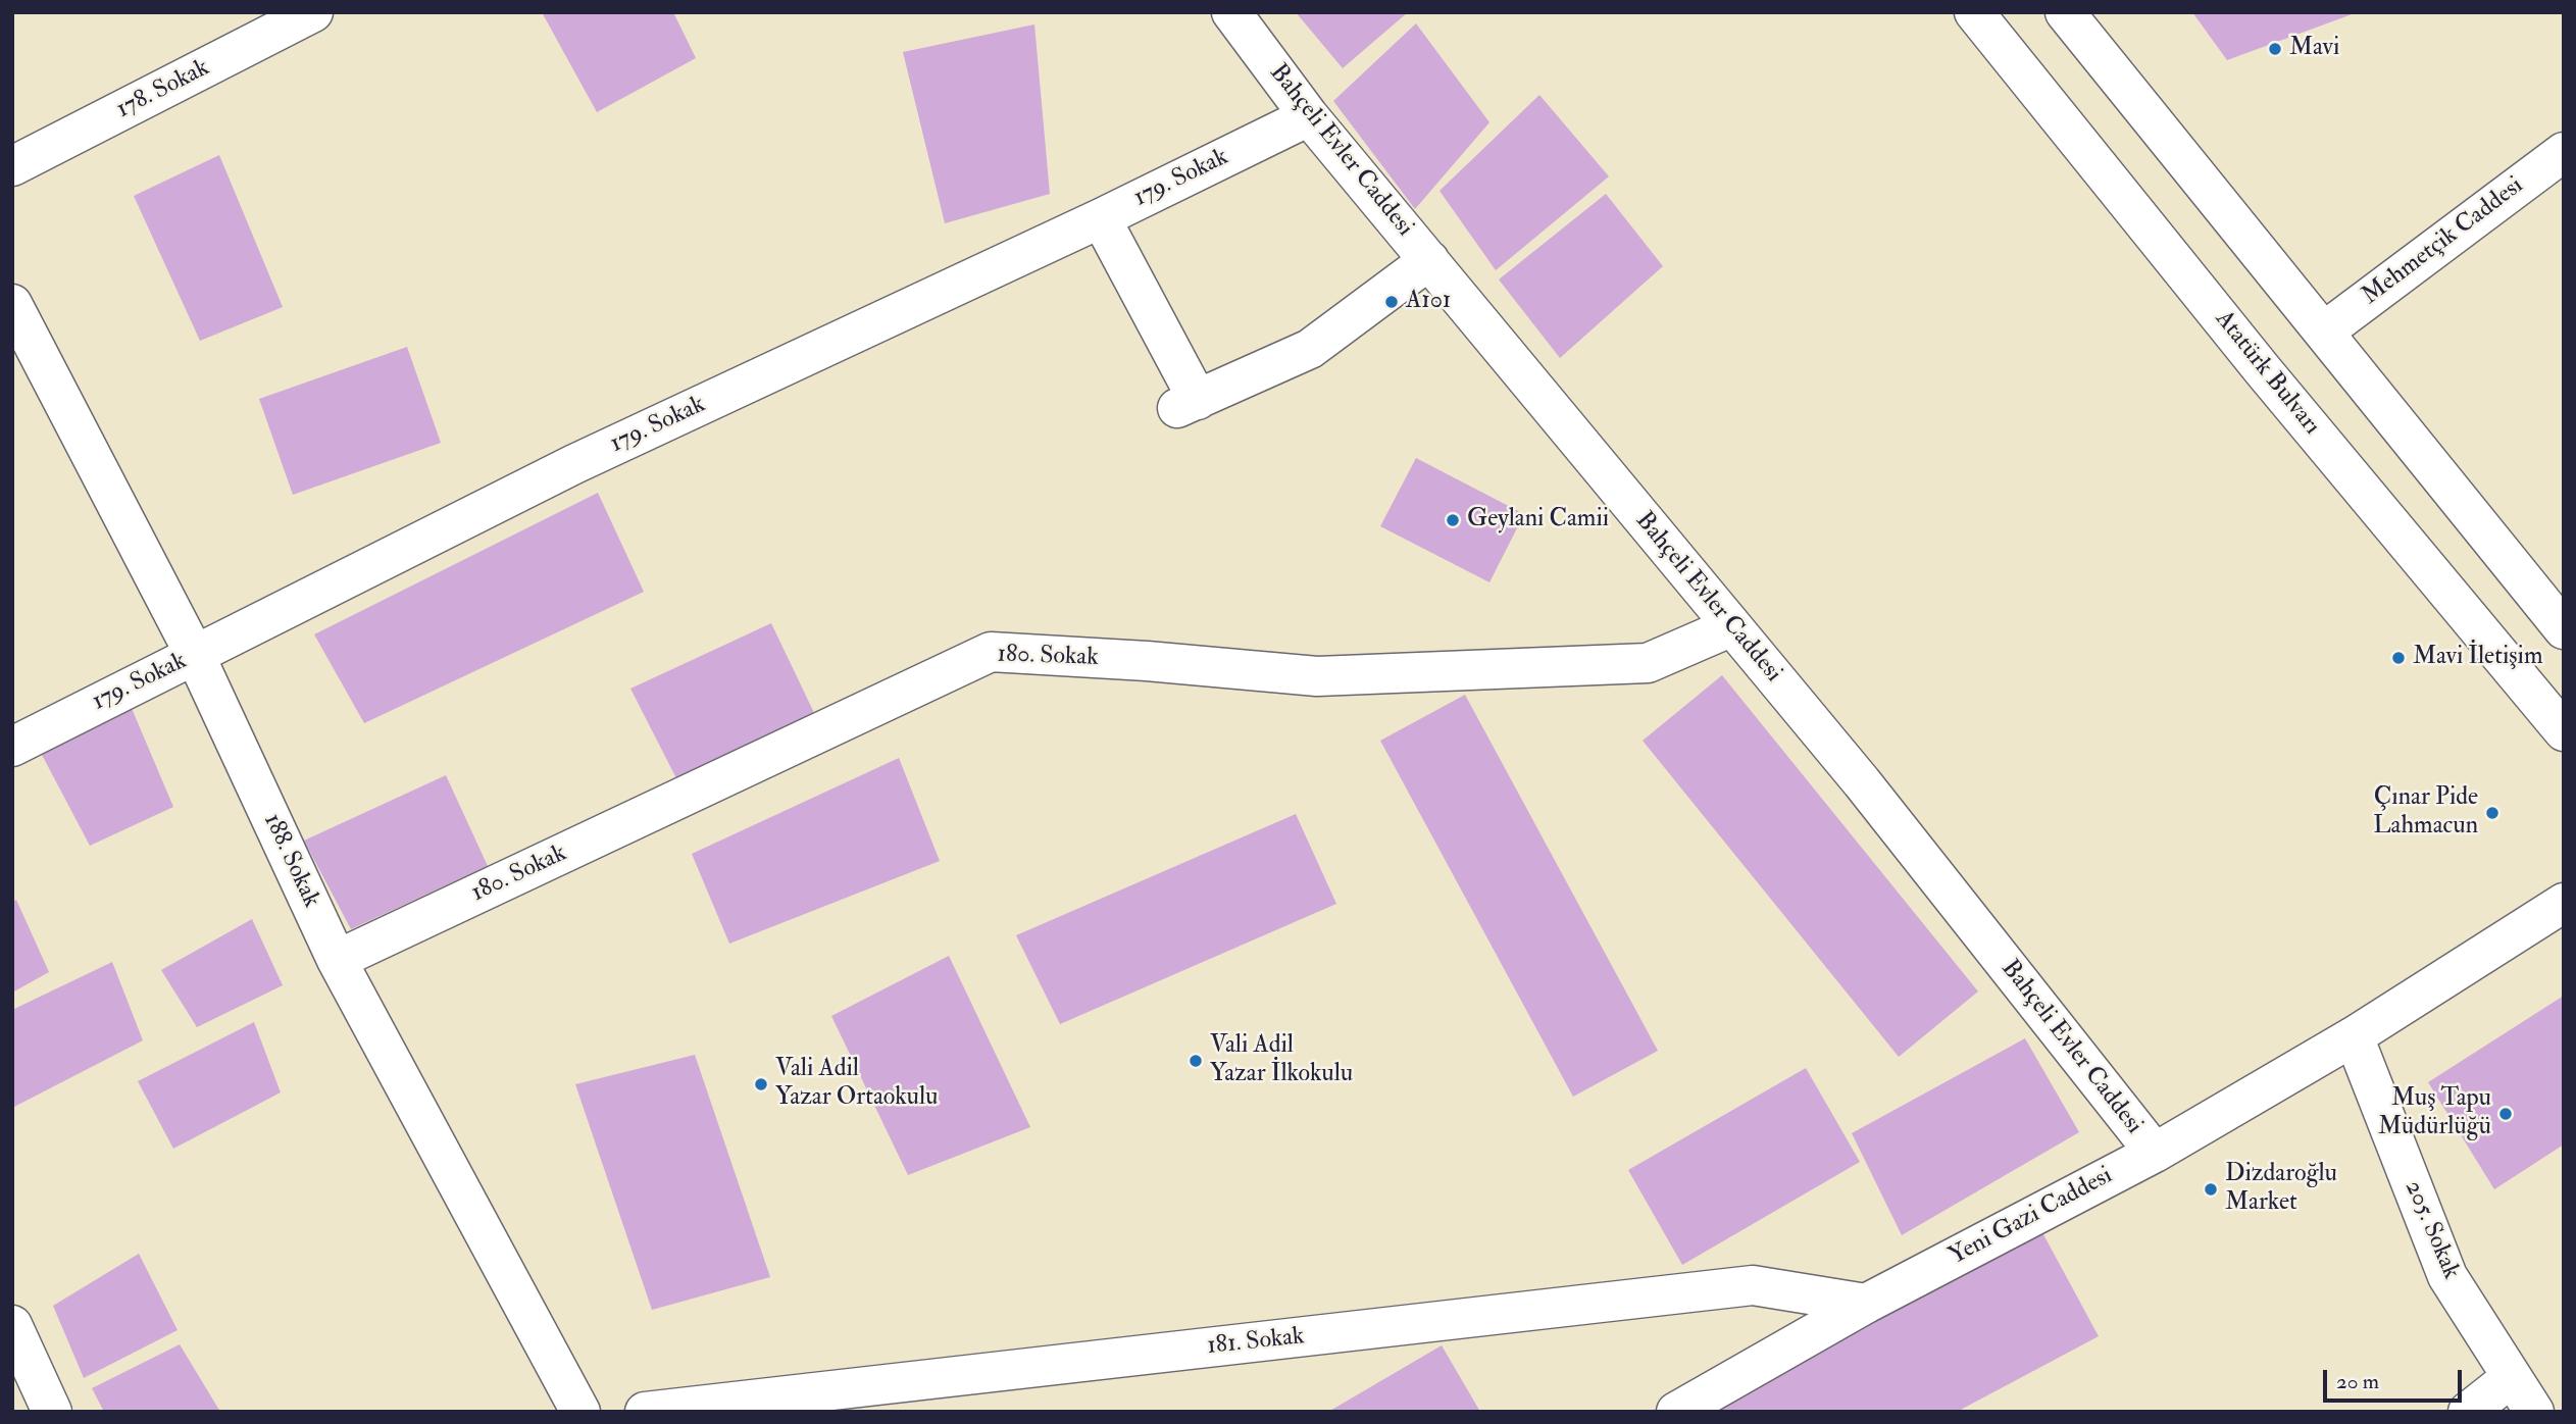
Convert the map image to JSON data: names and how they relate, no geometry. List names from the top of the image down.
{
  "streets": {
    "street": [
      "178. Sokak",
      "Bahçeli Evler Caddesi",
      "179. Sokak",
      "Mehmetçik Caddesi",
      "Atatürk Bulvarı",
      "180. Sokak",
      "188. Sokak",
      "Yeni Gazi Caddesi",
      "205. Sokak",
      "181. Sokak"
    ]
  },
  "crossings": [
    ["Bahçeli Evler Caddesi", "179. Sokak"],
    ["Bahçeli Evler Caddesi", "180. Sokak"],
    ["Bahçeli Evler Caddesi", "Yeni Gazi Caddesi"],
    ["179. Sokak", "188. Sokak"],
    ["180. Sokak", "188. Sokak"],
    ["Yeni Gazi Caddesi", "205. Sokak"],
    ["Yeni Gazi Caddesi", "181. Sokak"]
  ],
  "places": [
    "Mavi",
    "A101",
    "Geylani Camii",
    "Mavi İletişim",
    "Çınar Pide Lahmacun",
    "Vali Adil Yazar İlkokulu",
    "Vali Adil Yazar Ortaokulu",
    "Muş Tapu Müdürlüğü",
    "Dizdaroğlu Market"
  ],
  "scale_bar": "20 m"
}
